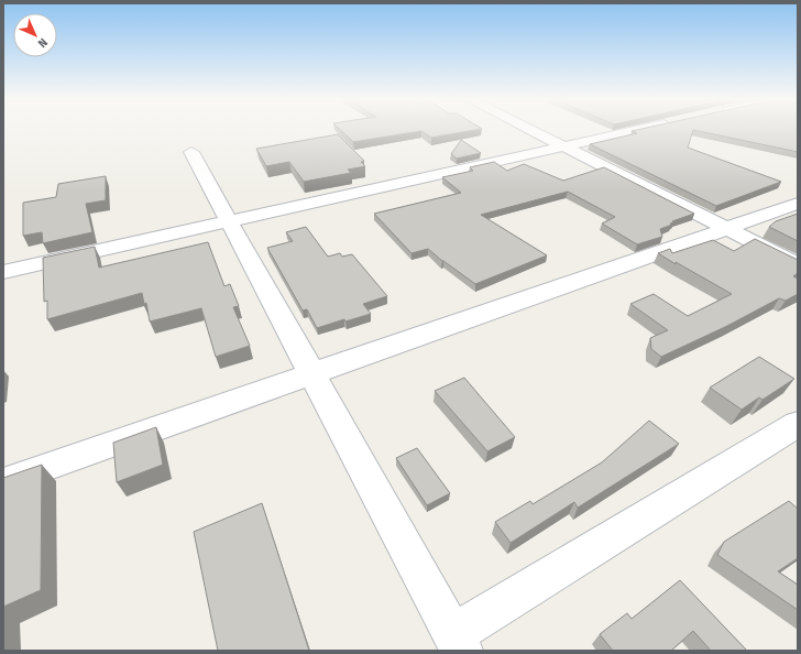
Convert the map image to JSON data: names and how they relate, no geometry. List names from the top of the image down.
{
  "north": "bottom right"
}
